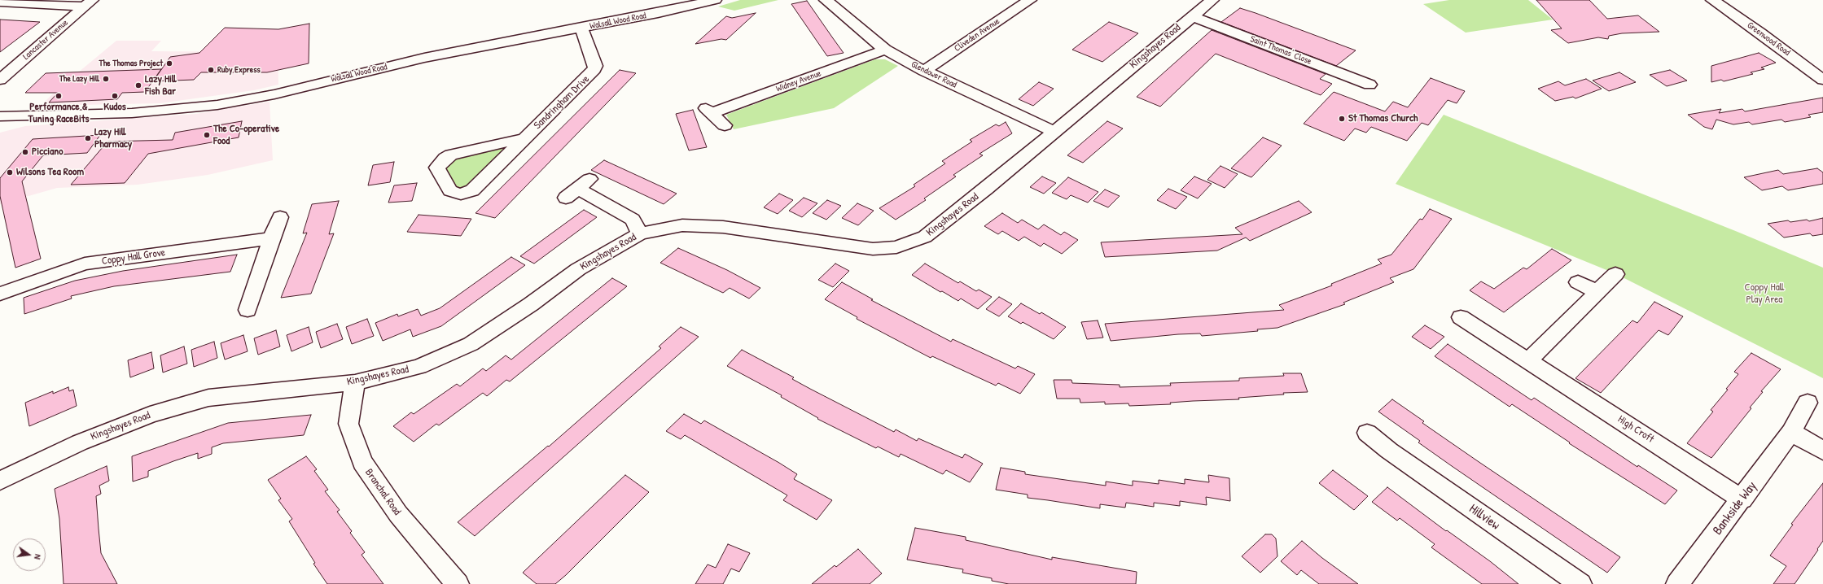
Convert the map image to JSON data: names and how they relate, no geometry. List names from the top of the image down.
{
  "streets": {
    "street": [
      "Walsall Wood Road",
      "Cliveden Avenue",
      "Greenwood Road",
      "Lancaster Avenue",
      "Kingshayes Road",
      "Saint Thomas' Close",
      "Glendower Road",
      "Widney Avenue",
      "Sandringham Drive",
      "Coppy Hall Grove",
      "High Croft",
      "Branchal Road",
      "Bankside Way",
      "Hillview"
    ]
  },
  "crossings": [
    ["Walsall Wood Road", "Sandringham Drive"],
    ["Cliveden Avenue", "Glendower Road"],
    ["Kingshayes Road", "Saint Thomas' Close"],
    ["Kingshayes Road", "Glendower Road"],
    ["Kingshayes Road", "Branchal Road"],
    ["Glendower Road", "Widney Avenue"],
    ["High Croft", "Bankside Way"]
  ],
  "parks": ["Coppy Hall Play Area"],
  "places": [
    "The Thomas Project",
    "Ruby Express",
    "The Lazy Hill",
    "Lazy Hill Fish Bar",
    "Performance & Tuning RaceBits",
    "Kudos",
    "St Thomas Church",
    "The Co-operative Food",
    "Lazy Hill Pharmacy",
    "Picciano",
    "Wilsons Tea Room"
  ],
  "north": "right"
}
